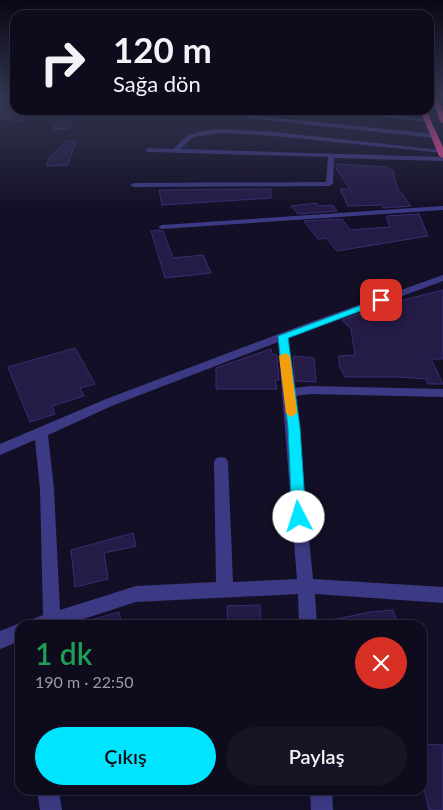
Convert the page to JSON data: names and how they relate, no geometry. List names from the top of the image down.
{
  "page": {
    "turn": ["120 m", "Sağa dön"],
    "heading": ["1 dk", "190 m · 22:50"],
    "buttons": ["Çıkış", "Paylaş"]
  }
}
